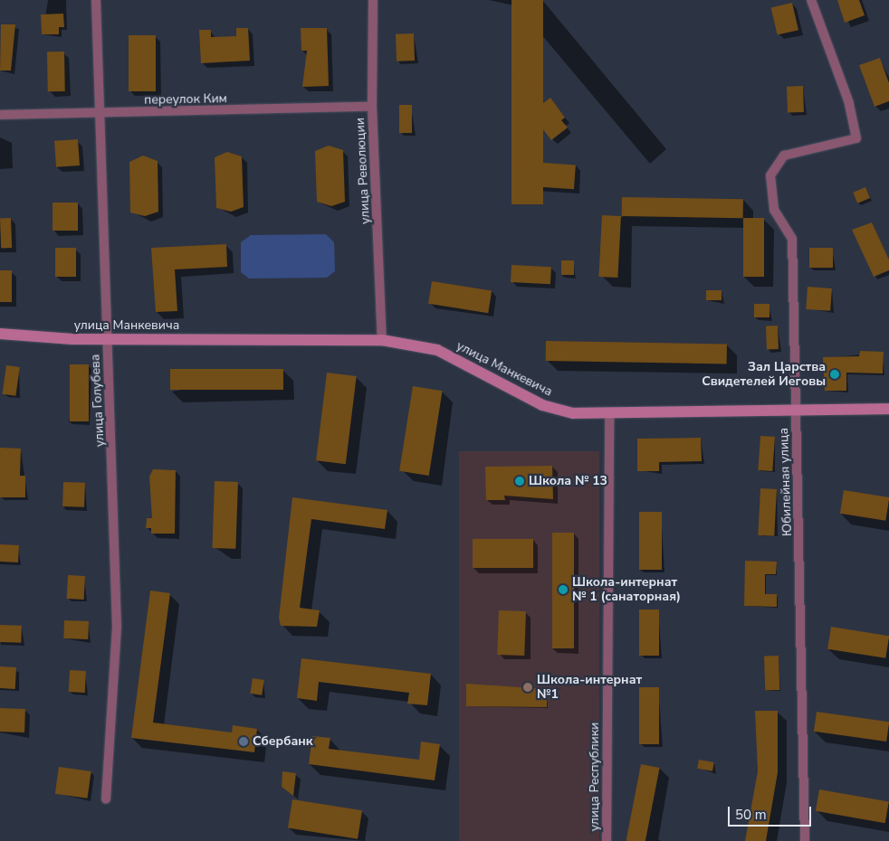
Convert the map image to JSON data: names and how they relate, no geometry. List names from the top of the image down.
{
  "streets": {
    "street": [
      "переулок Ким",
      "улица Революции",
      "улица Манкевича",
      "улица Голубева",
      "Юбилейная улица",
      "улица Республики"
    ]
  },
  "crossings": [
    ["переулок Ким", "улица Революции"],
    ["переулок Ким", "улица Голубева"],
    ["улица Революции", "улица Манкевича"],
    ["улица Манкевича", "улица Голубева"],
    ["улица Манкевича", "Юбилейная улица"],
    ["улица Манкевича", "улица Республики"]
  ],
  "places": [
    "Зал Царства Свидетелей Иеговы",
    "Школа № 13",
    "Школа-интернат № 1 (санаторная)",
    "Школа-интернат №1",
    "Сбербанк"
  ],
  "scale_bar": "50 m"
}
